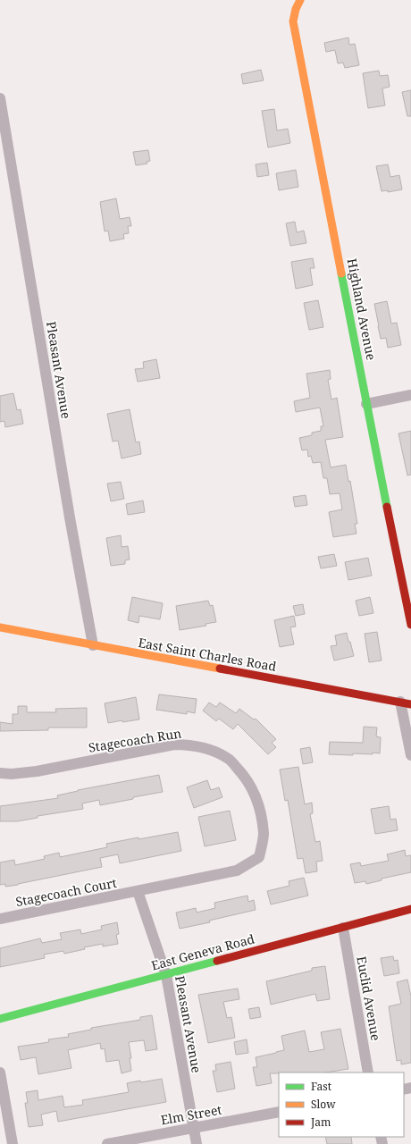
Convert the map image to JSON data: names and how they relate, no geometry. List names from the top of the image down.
{
  "streets": {
    "street": [
      "Highland Avenue",
      "Pleasant Avenue",
      "East Saint Charles Road",
      "Stagecoach Run",
      "Stagecoach Court",
      "East Geneva Road",
      "Euclid Avenue",
      "Elm Street"
    ]
  },
  "crossings": [
    ["Pleasant Avenue", "East Saint Charles Road"],
    ["Pleasant Avenue", "Stagecoach Run"],
    ["Pleasant Avenue", "Stagecoach Court"],
    ["Pleasant Avenue", "East Geneva Road"],
    ["Pleasant Avenue", "Elm Street"],
    ["Stagecoach Run", "Stagecoach Court"],
    ["East Geneva Road", "Euclid Avenue"]
  ],
  "legend": ["Fast", "Slow", "Jam"]
}
